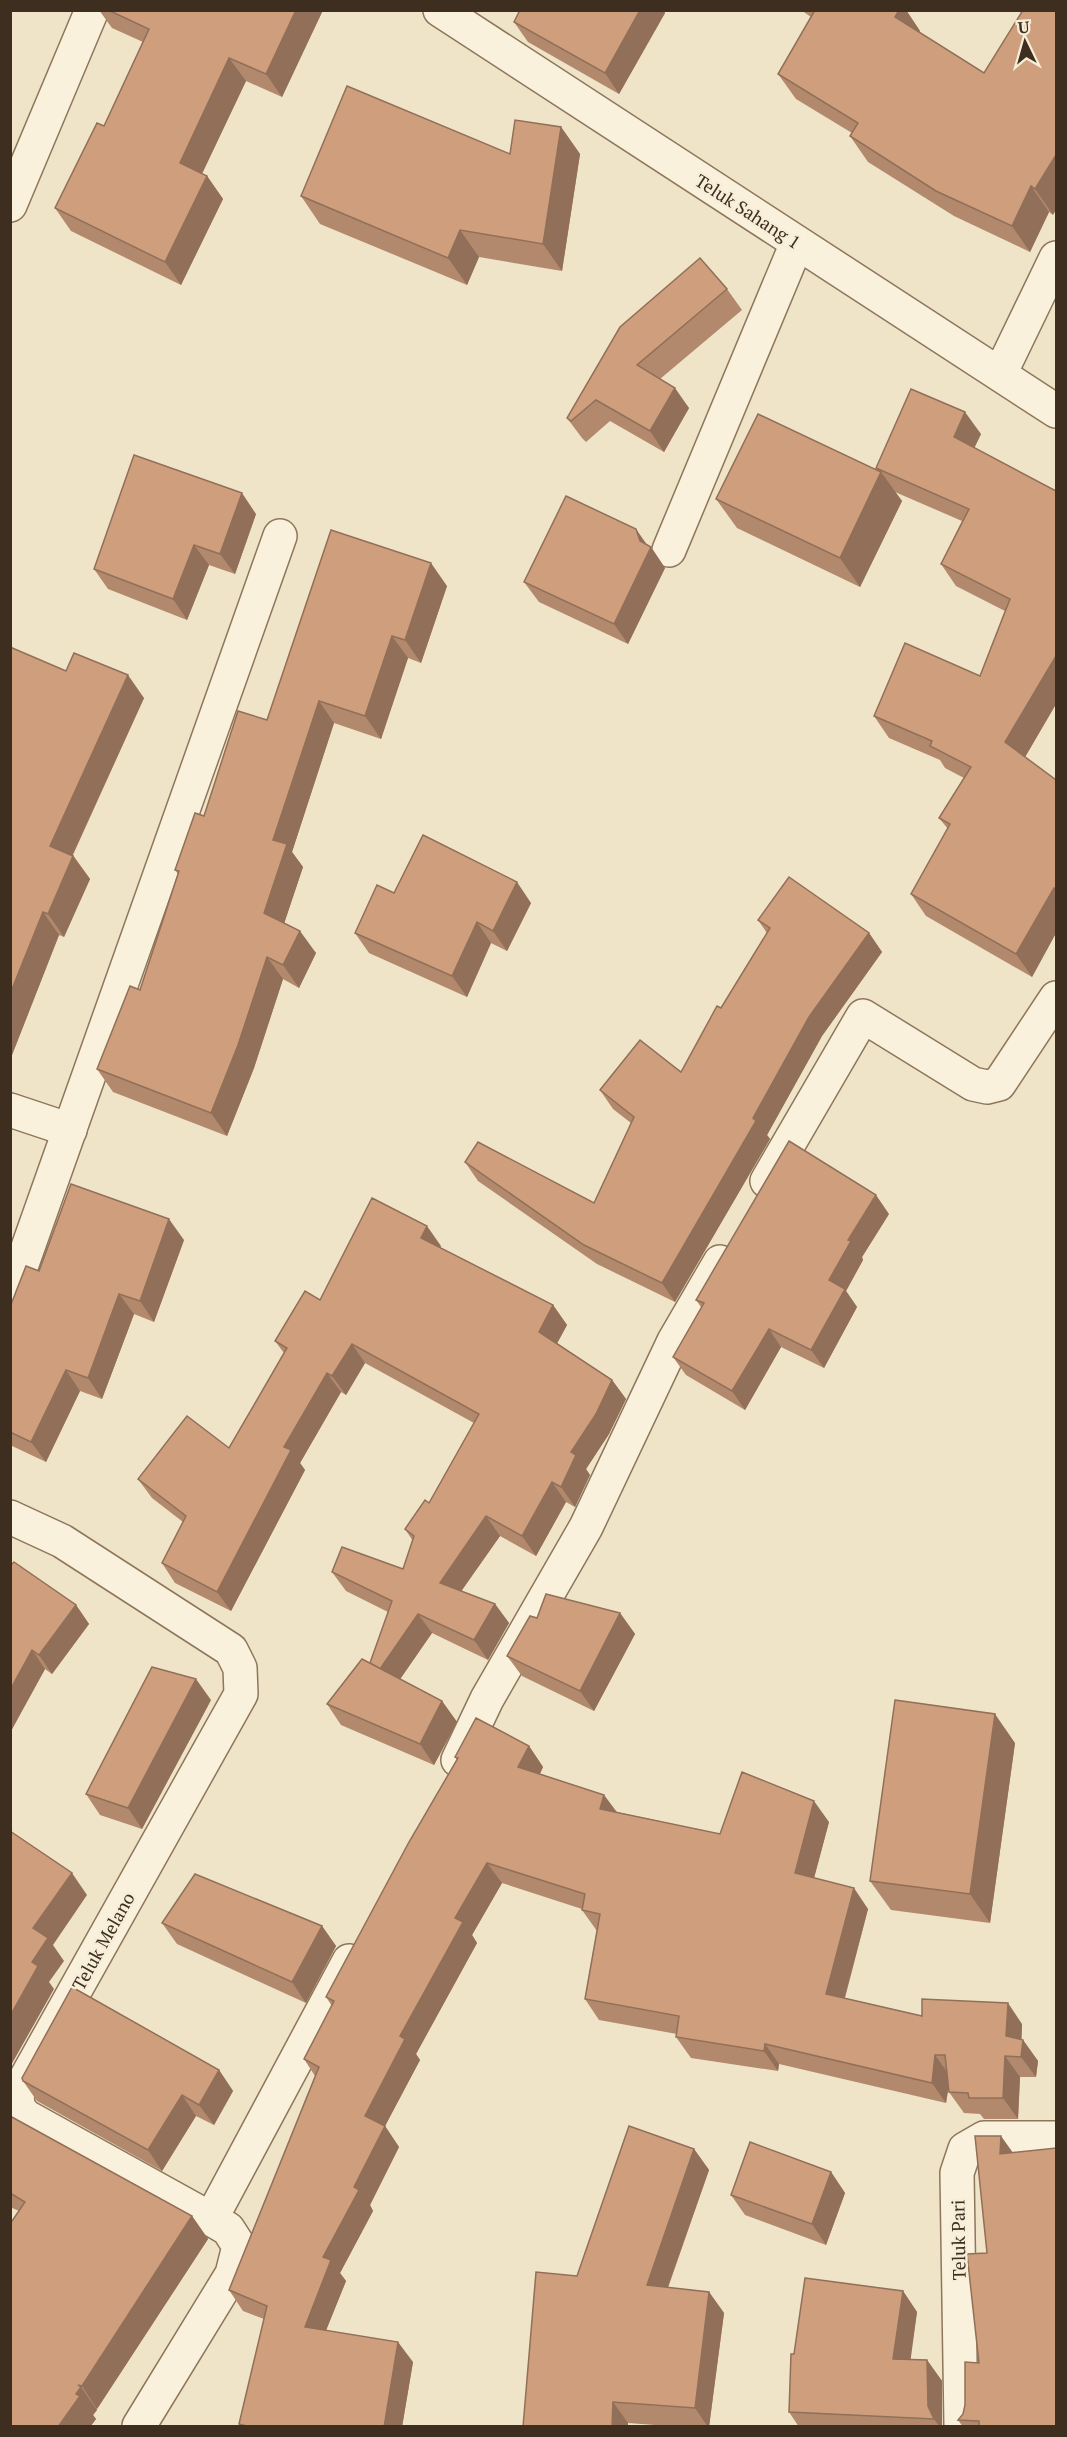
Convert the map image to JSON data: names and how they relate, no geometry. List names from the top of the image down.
{
  "streets": {
    "street": ["Teluk Sahang 1", "Teluk Melano", "Teluk Pari"]
  },
  "north": "top"
}
